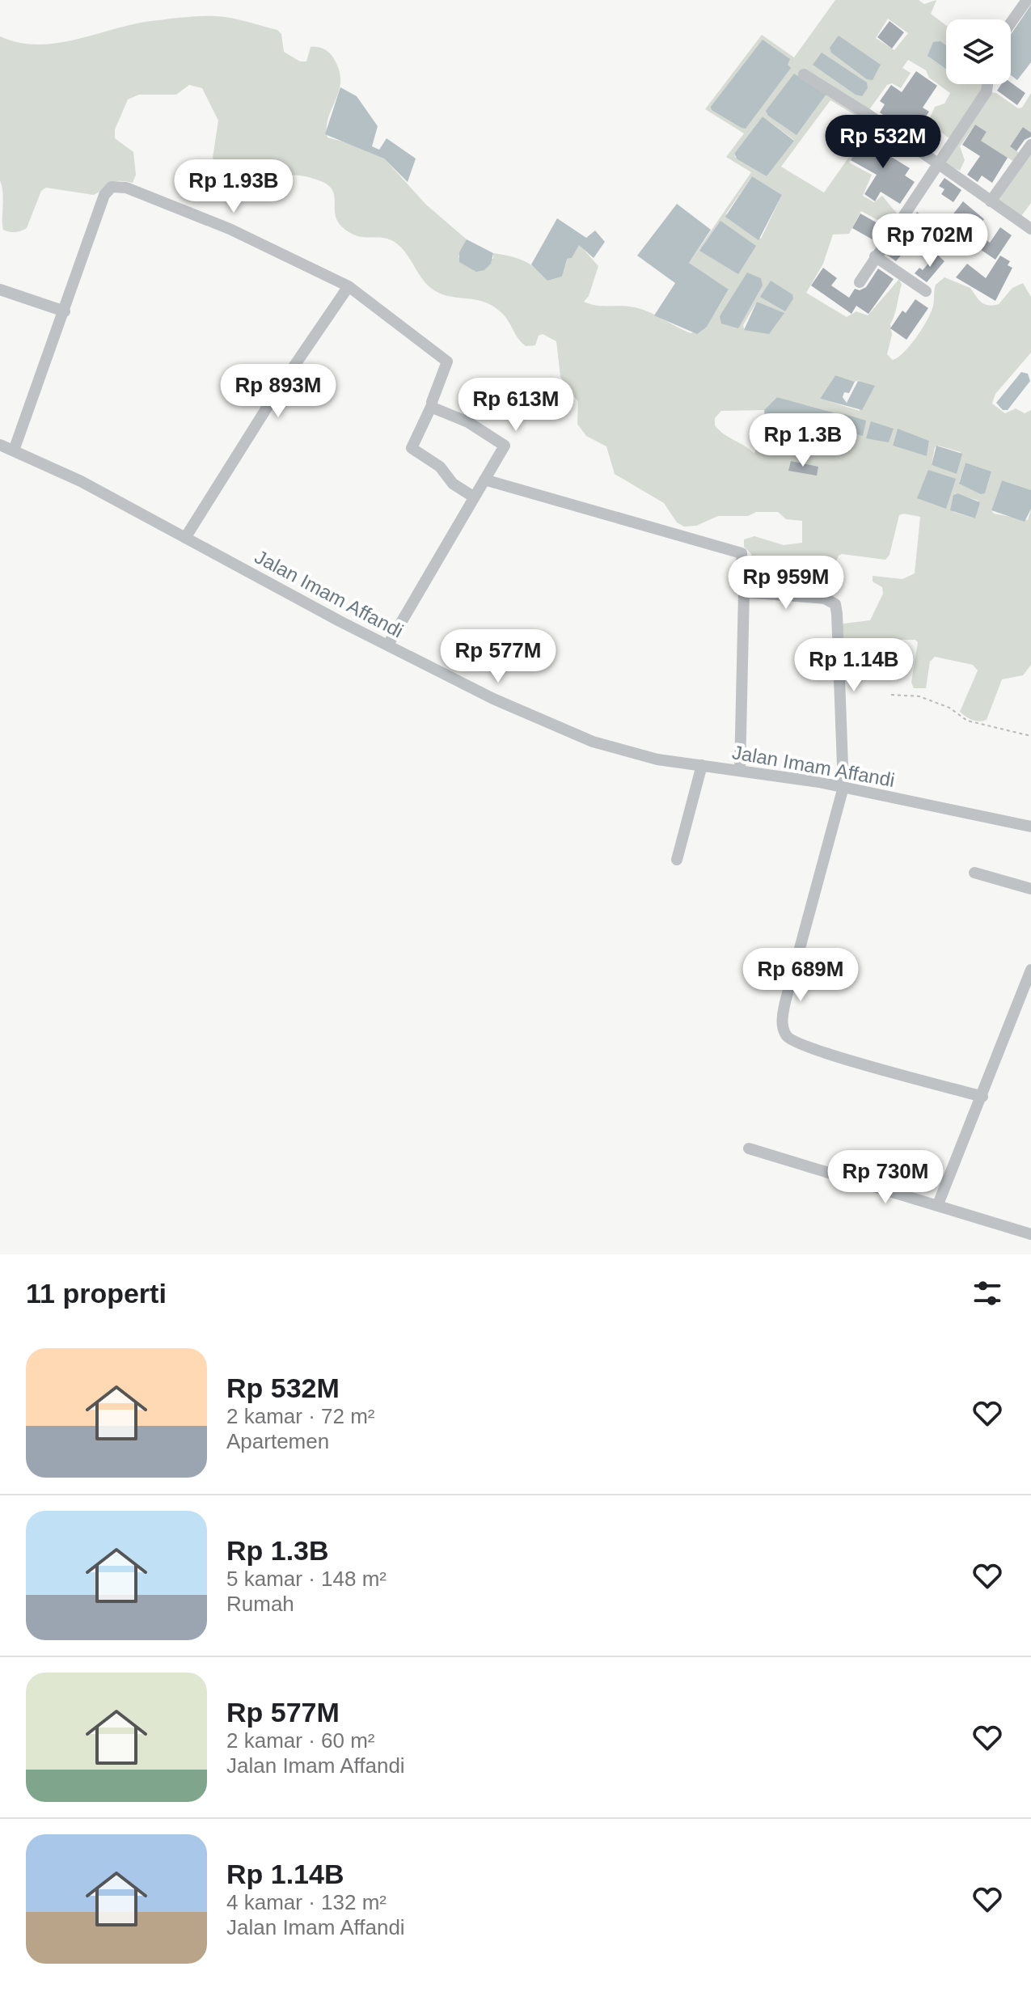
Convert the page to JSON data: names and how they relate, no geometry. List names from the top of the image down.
{
  "streets": {
    "street": ["Jalan Imam Affandi"]
  },
  "page": {
    "price": [
      "Rp 532M",
      "Rp 1.93B",
      "Rp 702M",
      "Rp 893M",
      "Rp 613M",
      "Rp 1.3B",
      "Rp 959M",
      "Rp 577M",
      "Rp 1.14B",
      "Rp 689M",
      "Rp 730M"
    ],
    "heading": "11 properti",
    "list": [
      {
        "name": "Rp 532M",
        "note": "2 kamar · 72 m² · Apartemen"
      },
      {
        "name": "Rp 1.3B",
        "note": "5 kamar · 148 m² · Rumah"
      },
      {
        "name": "Rp 577M",
        "note": "2 kamar · 60 m² · Jalan Imam Affandi"
      },
      {
        "name": "Rp 1.14B",
        "note": "4 kamar · 132 m² · Jalan Imam Affandi"
      }
    ]
  }
}
